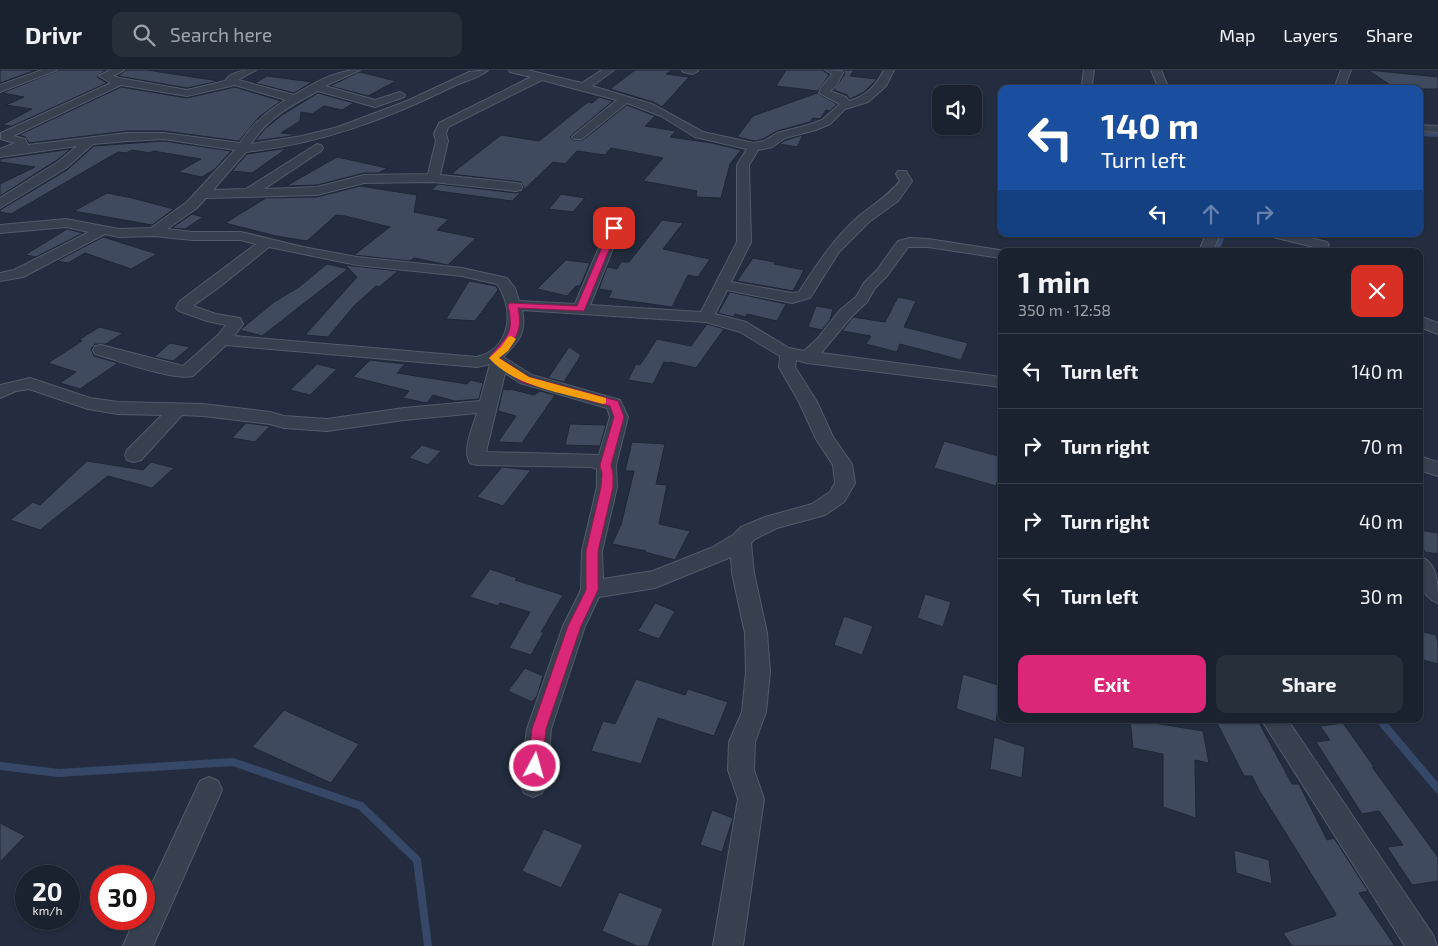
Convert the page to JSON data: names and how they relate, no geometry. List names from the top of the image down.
{
  "page": {
    "header": "Drivr",
    "search": "Search here",
    "nav": ["Map", "Layers", "Share"],
    "turn": ["140 m", "Turn left"],
    "heading": ["1 min", "350 m · 12:58"],
    "list": [
      {
        "name": "Turn left",
        "value": "140 m"
      },
      {
        "name": "Turn right",
        "value": "70 m"
      },
      {
        "name": "Turn right",
        "value": "40 m"
      },
      {
        "name": "Turn left",
        "value": "30 m"
      }
    ],
    "buttons": ["Exit", "Share"],
    "speed": "20 km/h",
    "limit": "30"
  }
}
